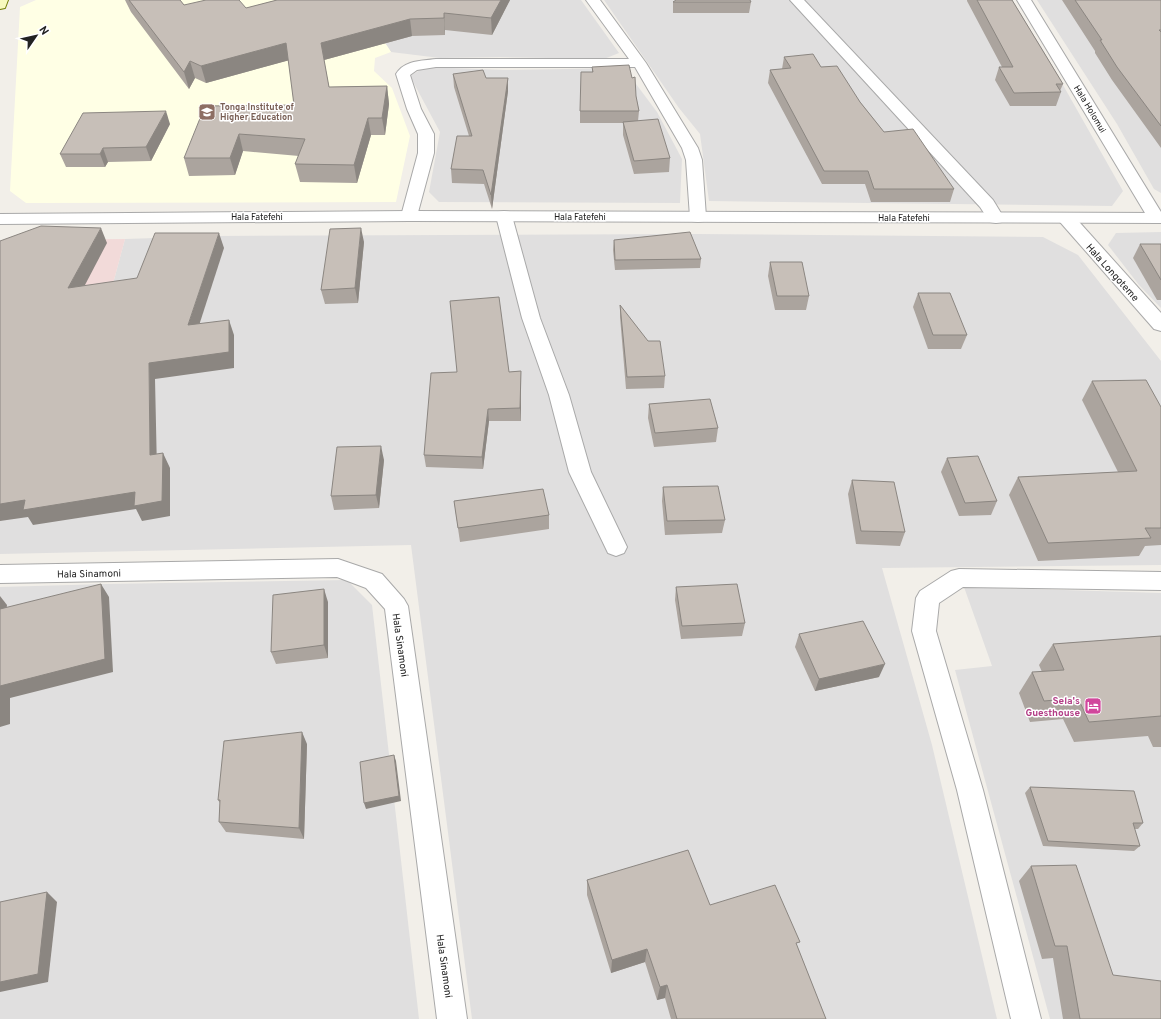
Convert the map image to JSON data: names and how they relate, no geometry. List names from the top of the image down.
{
  "streets": {
    "street": [
      "Hala Holomui",
      "Hala Fatefehi",
      "Hala Longoteme",
      "Hala Sinamoni"
    ]
  },
  "crossings": [
    ["Hala Holomui", "Hala Fatefehi"],
    ["Hala Fatefehi", "Hala Longoteme"]
  ],
  "places": {
    "school or university": ["Tonga Institute of Higher Education"],
    "hotel": ["Sela's Guesthouse"]
  },
  "north": "top right"
}
